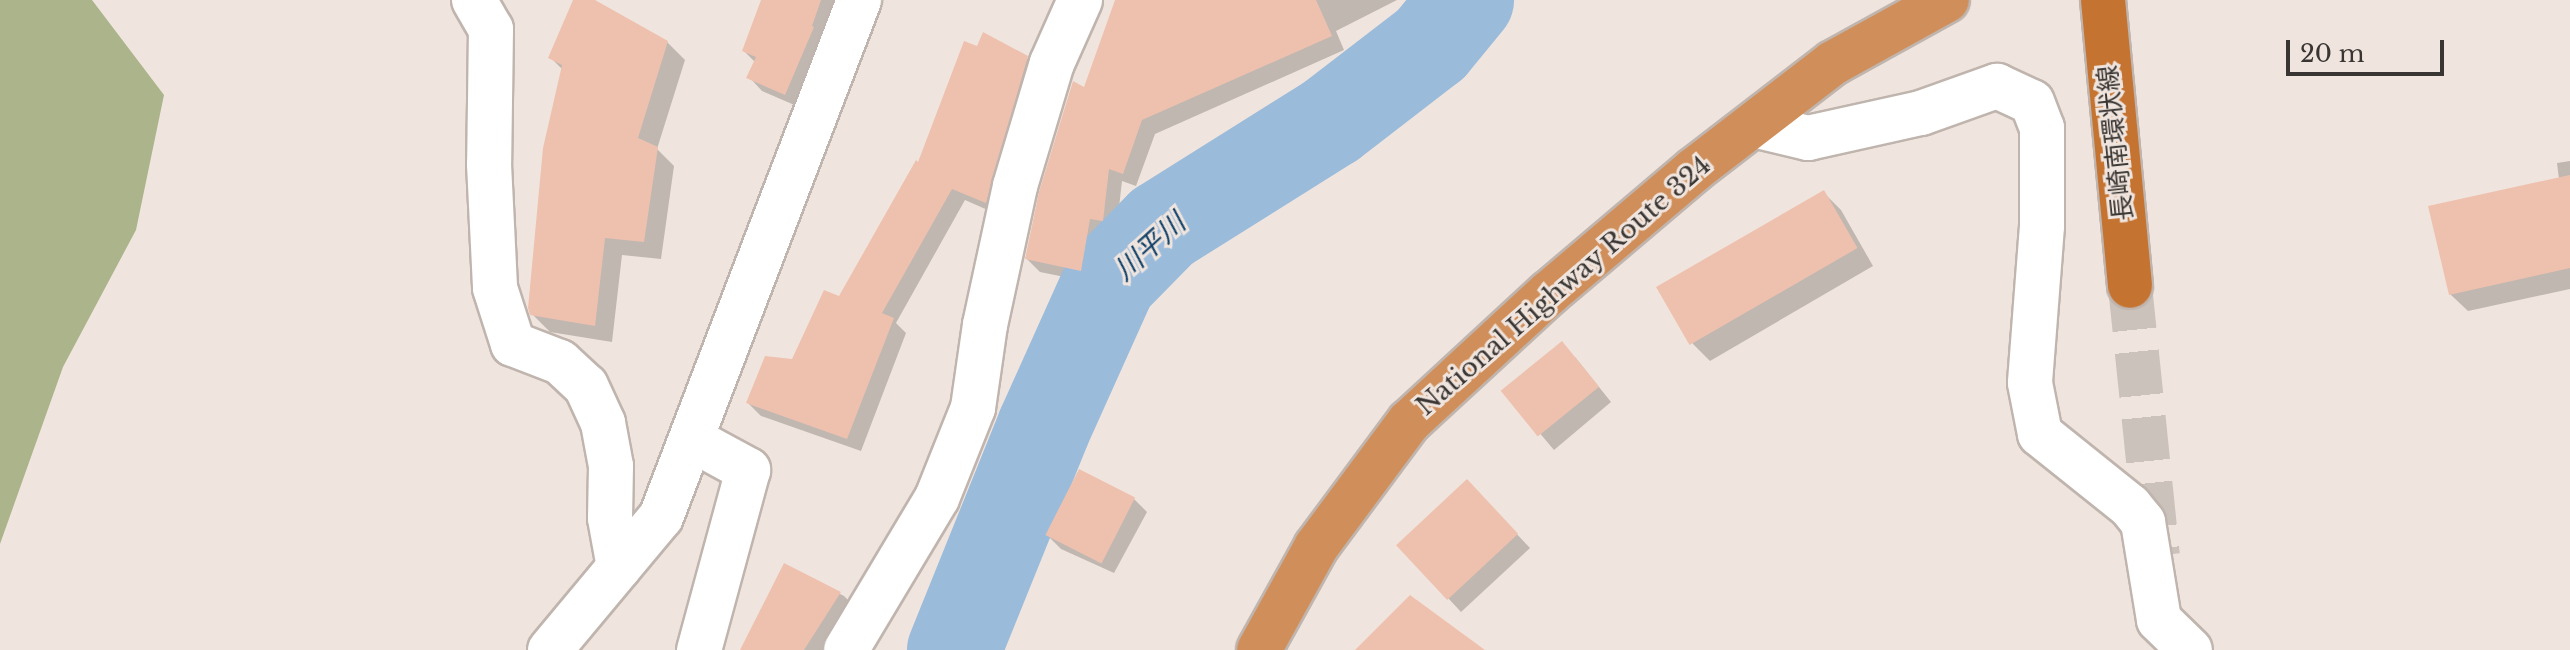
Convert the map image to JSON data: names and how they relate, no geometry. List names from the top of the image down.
{
  "streets": {
    "highway": ["長崎南環状線", "National Highway Route 324"]
  },
  "water": ["川平川"],
  "scale_bar": "20 m"
}
